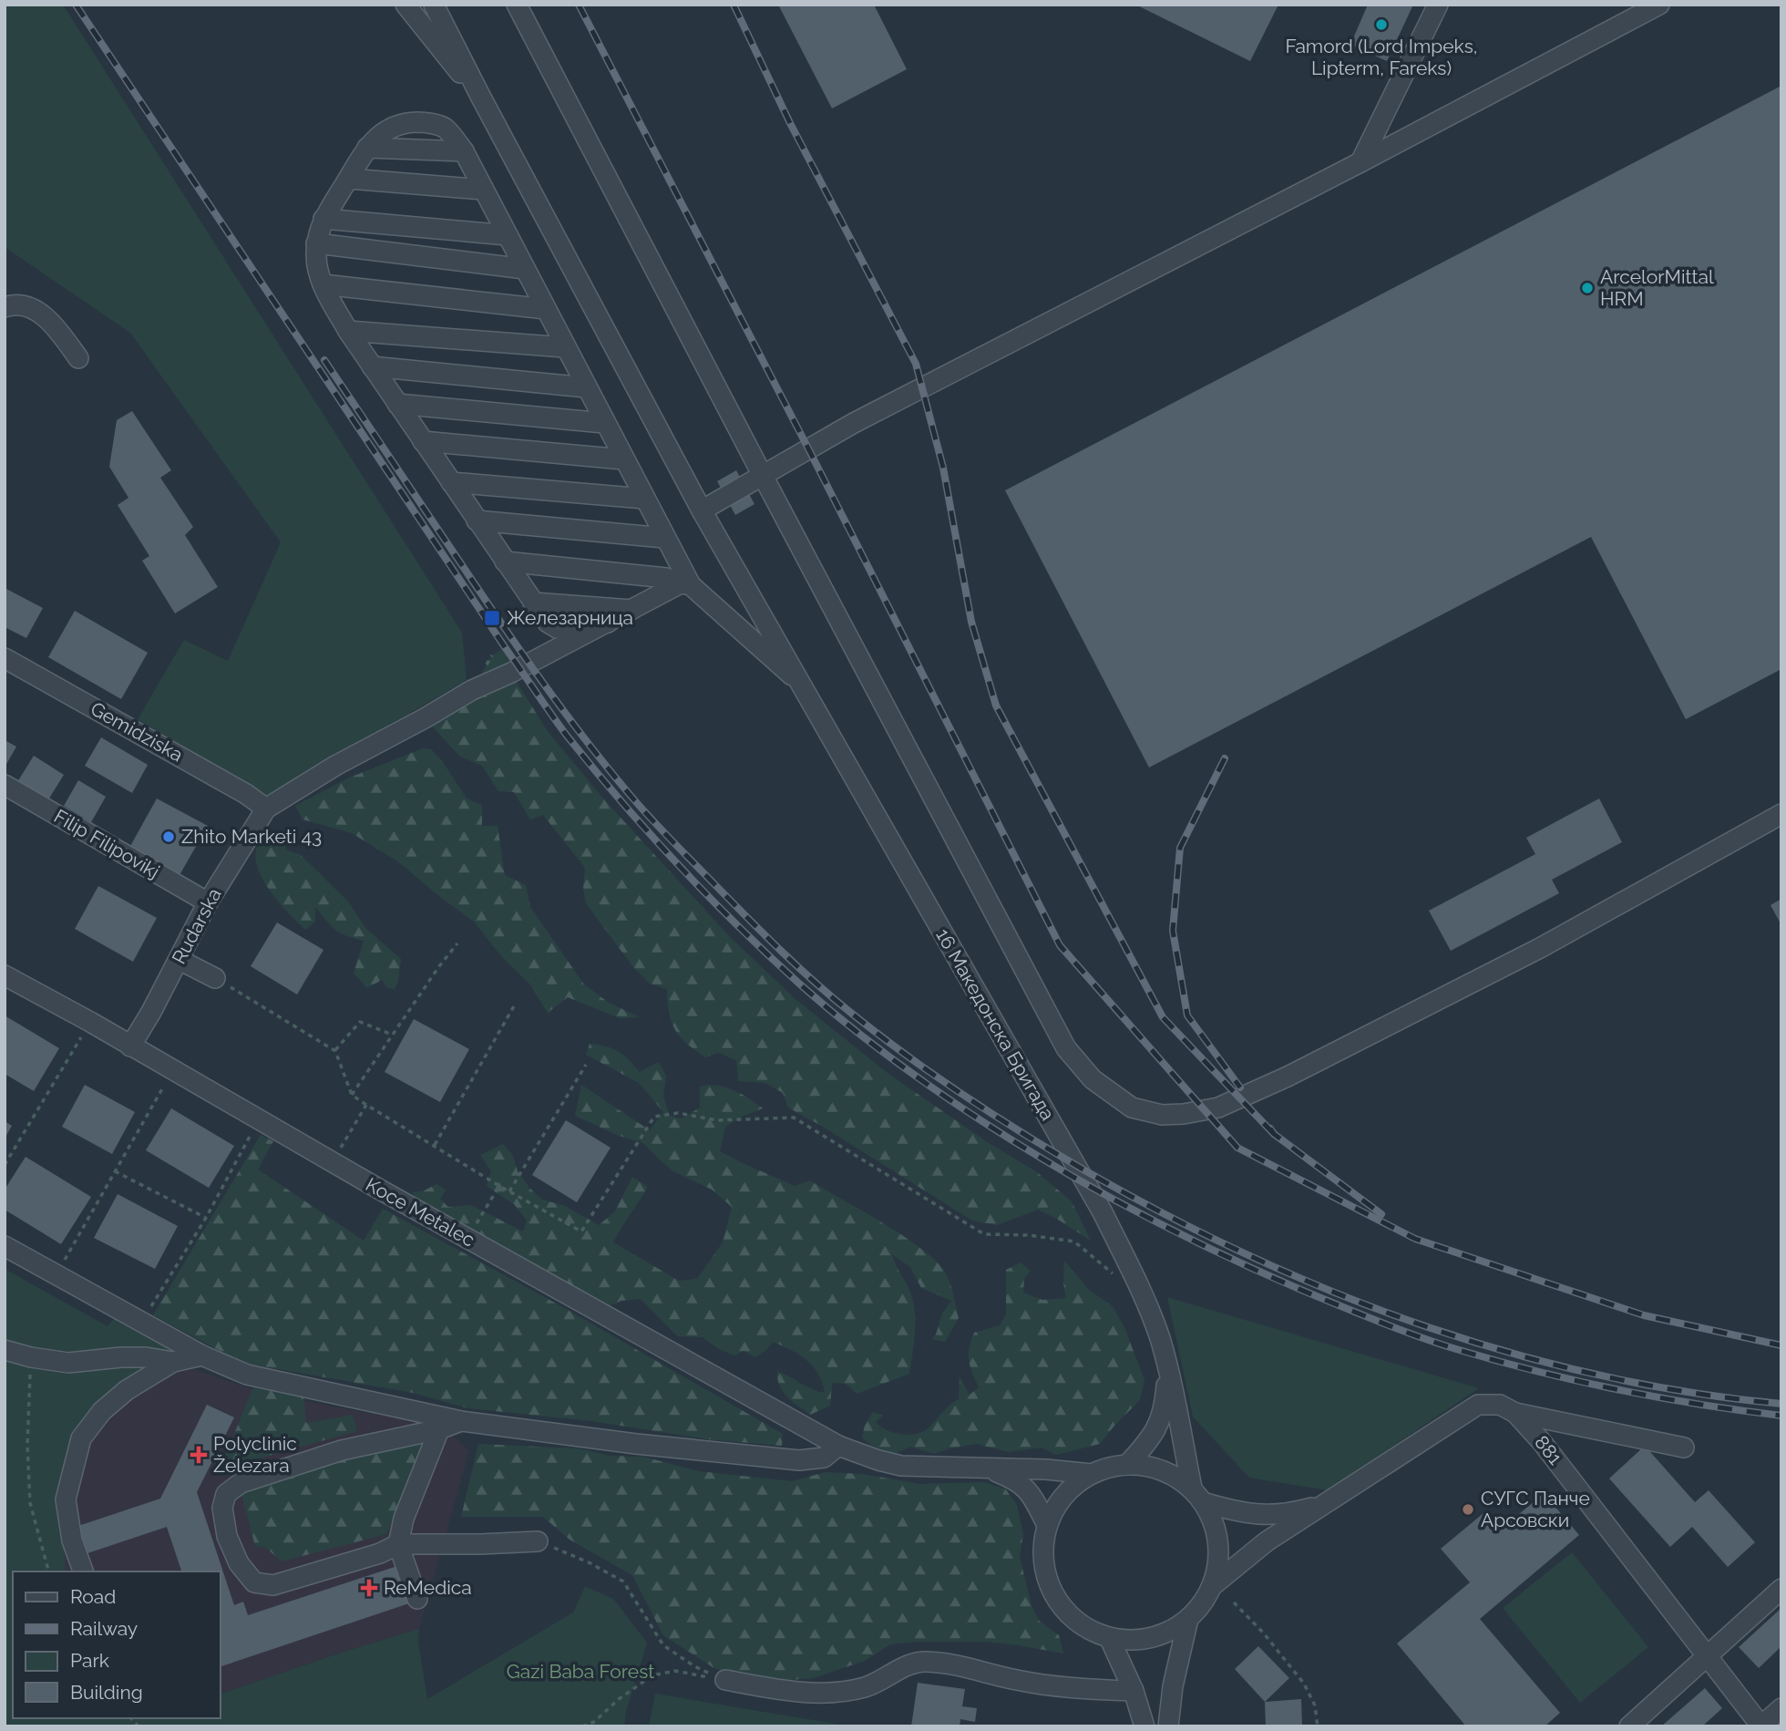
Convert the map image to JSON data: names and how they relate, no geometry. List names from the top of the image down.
{
  "streets": {
    "street": [
      "Gemidziska",
      "Filip Filipovikj",
      "Rudarska",
      "16 Македонска Бригада",
      "Koce Metalec",
      "881"
    ]
  },
  "crossings": [
    ["Gemidziska", "Rudarska"],
    ["Filip Filipovikj", "Rudarska"],
    ["Rudarska", "Koce Metalec"],
    ["16 Македонска Бригада", "Koce Metalec"]
  ],
  "parks": ["Gazi Baba Forest"],
  "places": {
    "other": [
      "Famord (Lord Impeks, Lipterm, Fareks)",
      "ArcelorMittal HRM",
      "Zhito Marketi 43",
      "СУГС Панче Арсовски"
    ],
    "transit": ["Железарница"],
    "health": ["Polyclinic Železara", "ReMedica"]
  },
  "legend": [
    "Road",
    "Railway",
    "Park",
    "Building"
  ]
}
